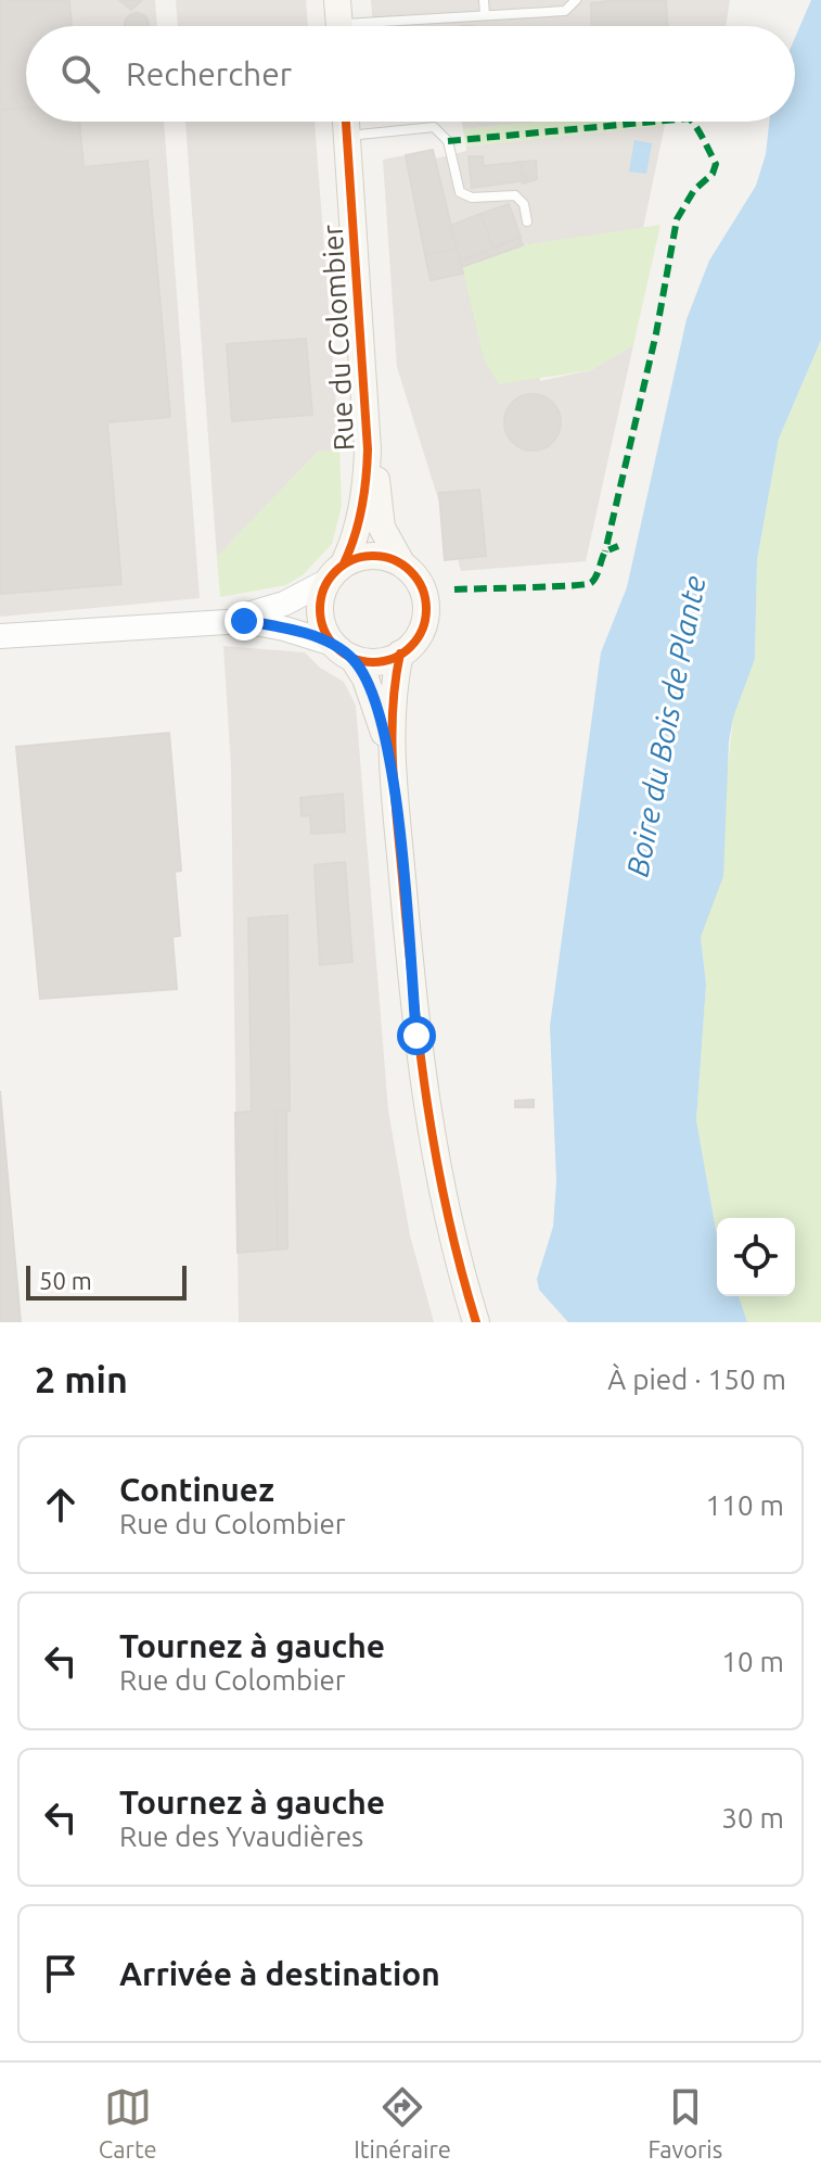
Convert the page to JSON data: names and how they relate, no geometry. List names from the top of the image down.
{
  "streets": {
    "main road": ["Rue du Colombier"]
  },
  "water": ["Boire du Bois de Plante"],
  "scale_bar": "50 m",
  "page": {
    "search": "Rechercher",
    "scale": "50 m",
    "heading": ["2 min", "À pied · 150 m"],
    "list": [
      ["Continuez", "Rue du Colombier", "110 m"],
      ["Tournez à gauche", "Rue du Colombier", "10 m"],
      ["Tournez à gauche", "Rue des Yvaudières", "30 m"],
      "Arrivée à destination"
    ],
    "nav": ["Carte", "Itinéraire", "Favoris"]
  }
}
